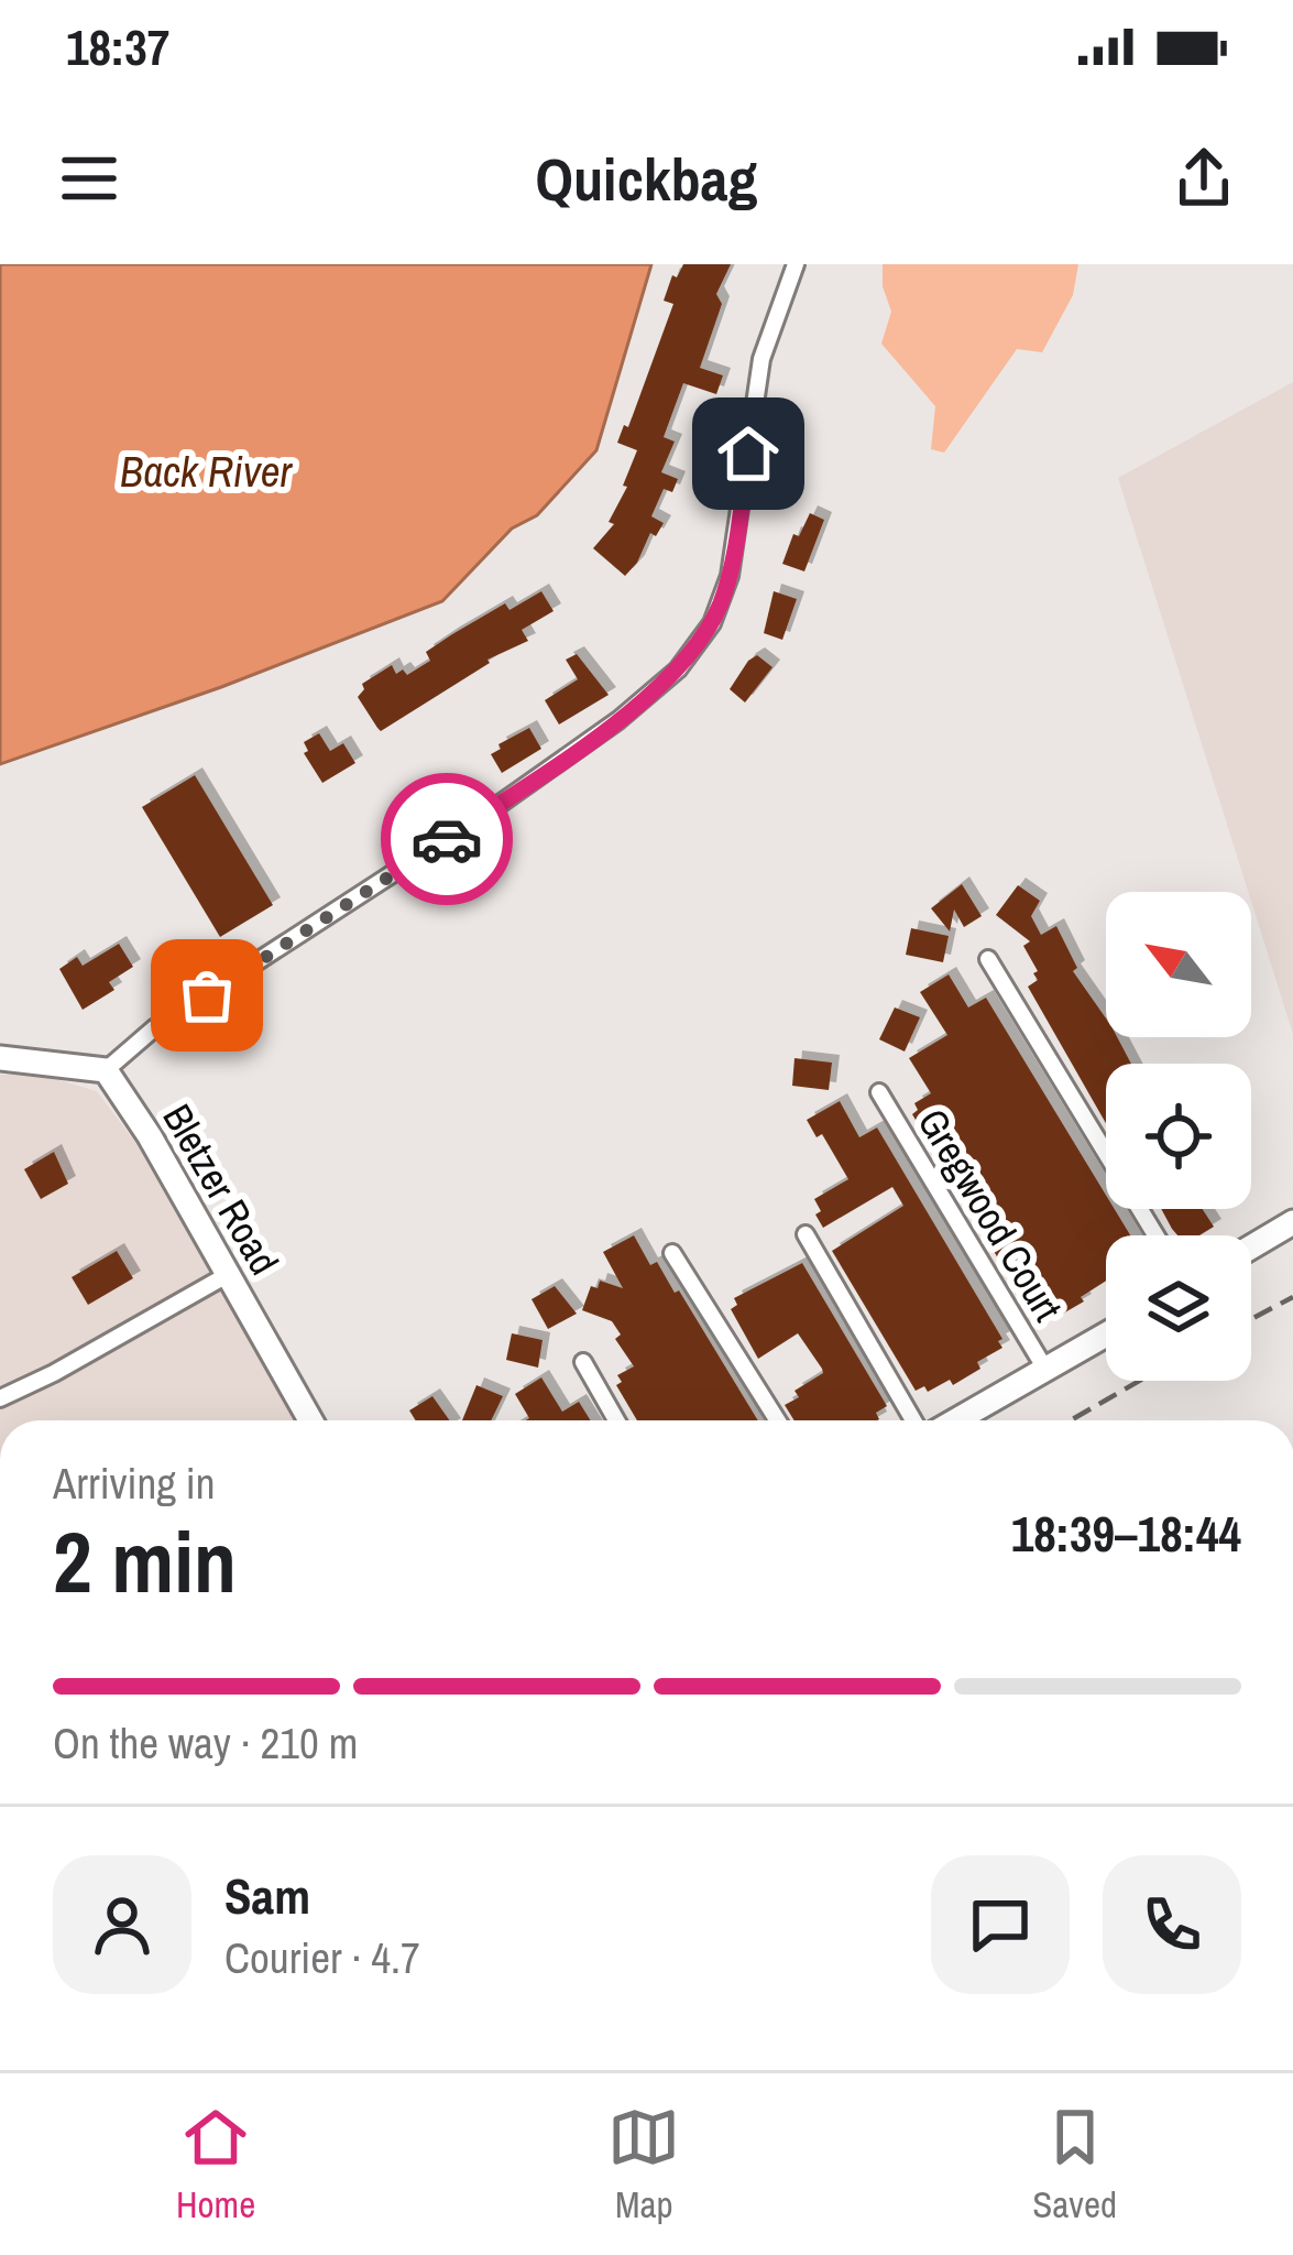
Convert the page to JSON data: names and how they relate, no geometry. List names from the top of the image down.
{
  "streets": {
    "street": ["Bletzer Road", "Gregwood Court"]
  },
  "water": ["Back River"],
  "north": "top left",
  "page": {
    "status": "18:37",
    "header": "Quickbag",
    "heading": ["2 min", "Arriving in", "18:39–18:44"],
    "panel": ["Sam", "Courier · 4.7"],
    "bar": "On the way · 210 m",
    "tabs": ["Home", "Map", "Saved"]
  }
}
